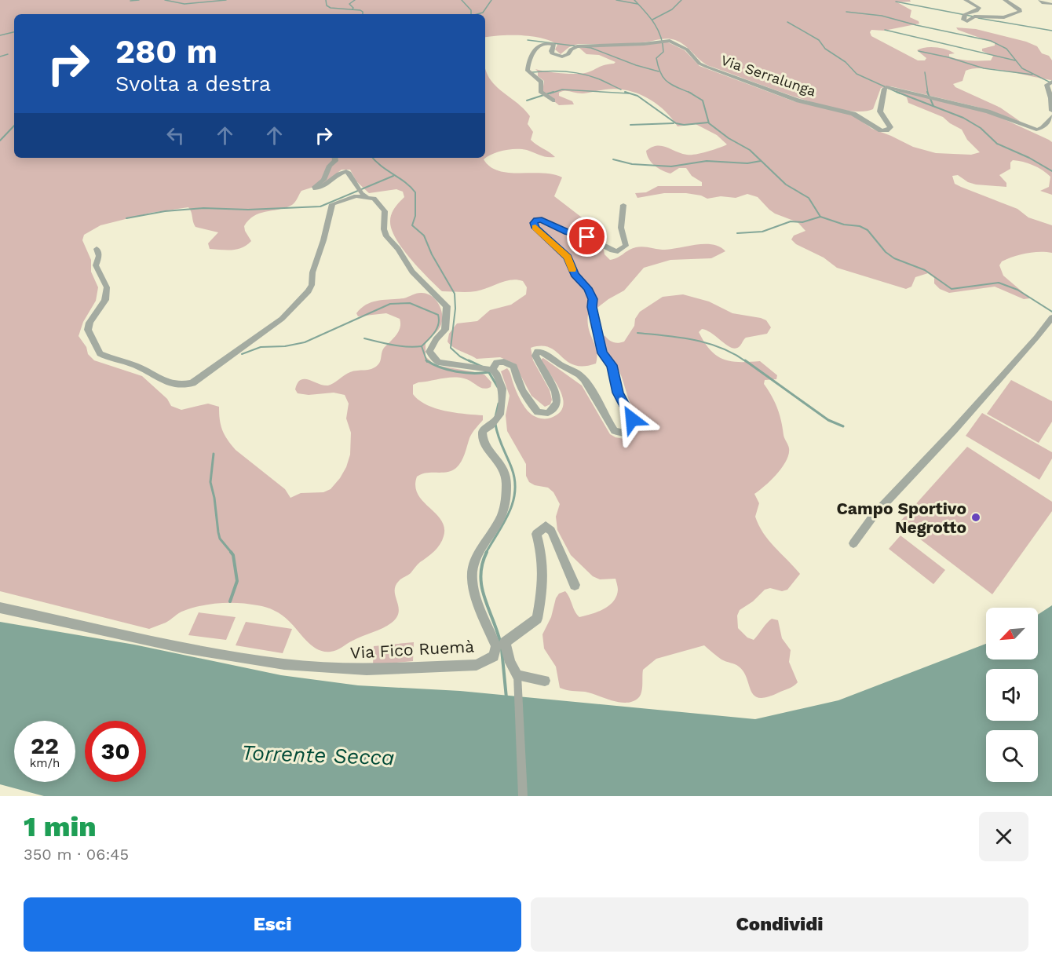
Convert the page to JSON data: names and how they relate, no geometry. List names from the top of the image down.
{
  "streets": {
    "street": ["Via Serralunga", "Via Fico Ruemà"]
  },
  "water": ["Torrente Secca"],
  "places": ["Campo Sportivo Negrotto"],
  "north": "bottom left",
  "page": {
    "turn": ["280 m", "Svolta a destra"],
    "speed": "22 km/h",
    "limit": "30",
    "heading": ["1 min", "350 m · 06:45"],
    "buttons": ["Esci", "Condividi"]
  }
}
